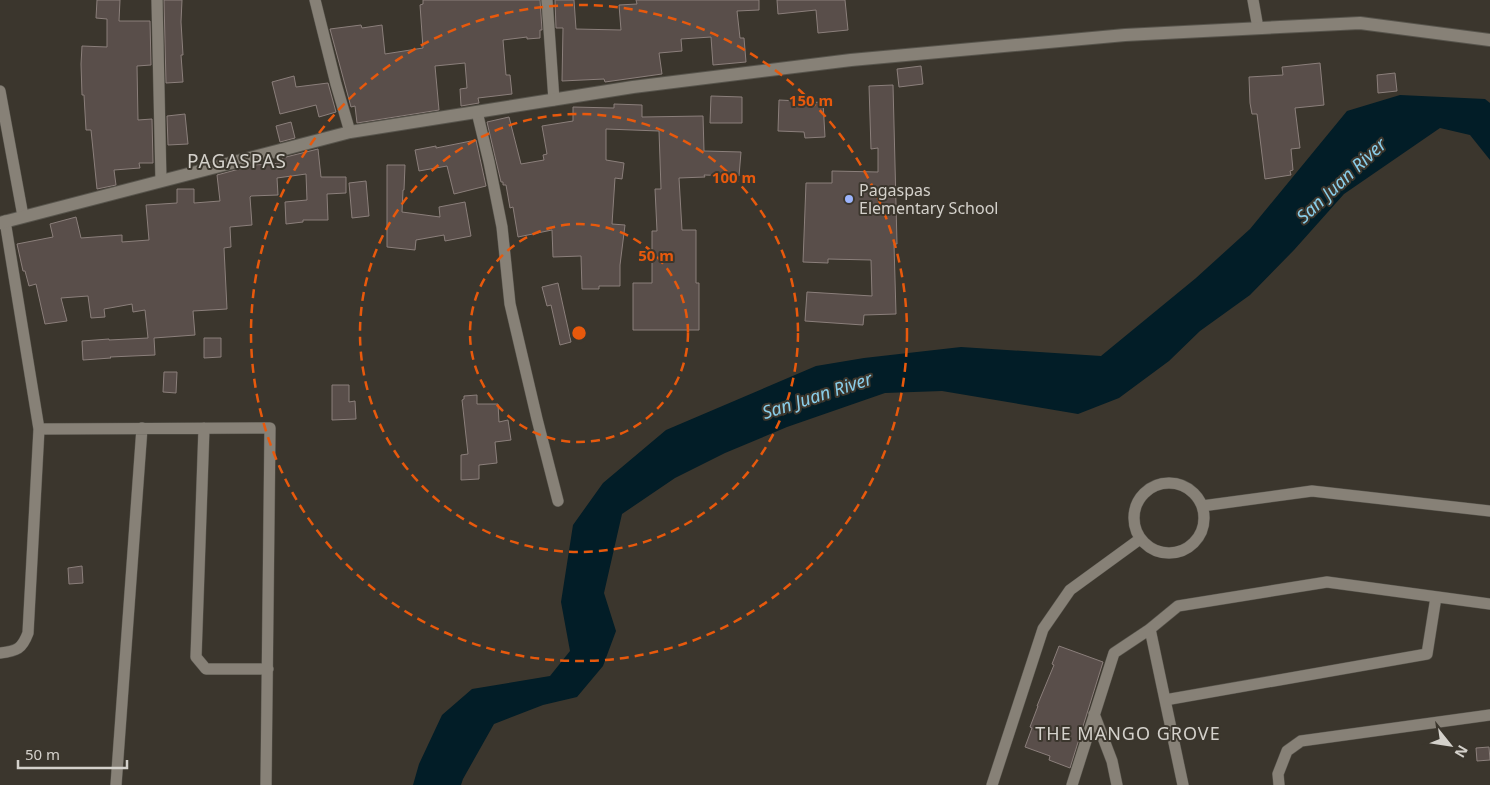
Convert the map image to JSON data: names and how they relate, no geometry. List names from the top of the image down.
{
  "districts": ["PAGASPAS", "THE MANGO GROVE"],
  "water": ["San Juan River"],
  "places": ["Pagaspas Elementary School"],
  "scale_bar": "50 m",
  "north": "bottom right",
  "rings": ["150 m", "100 m", "50 m"]
}
